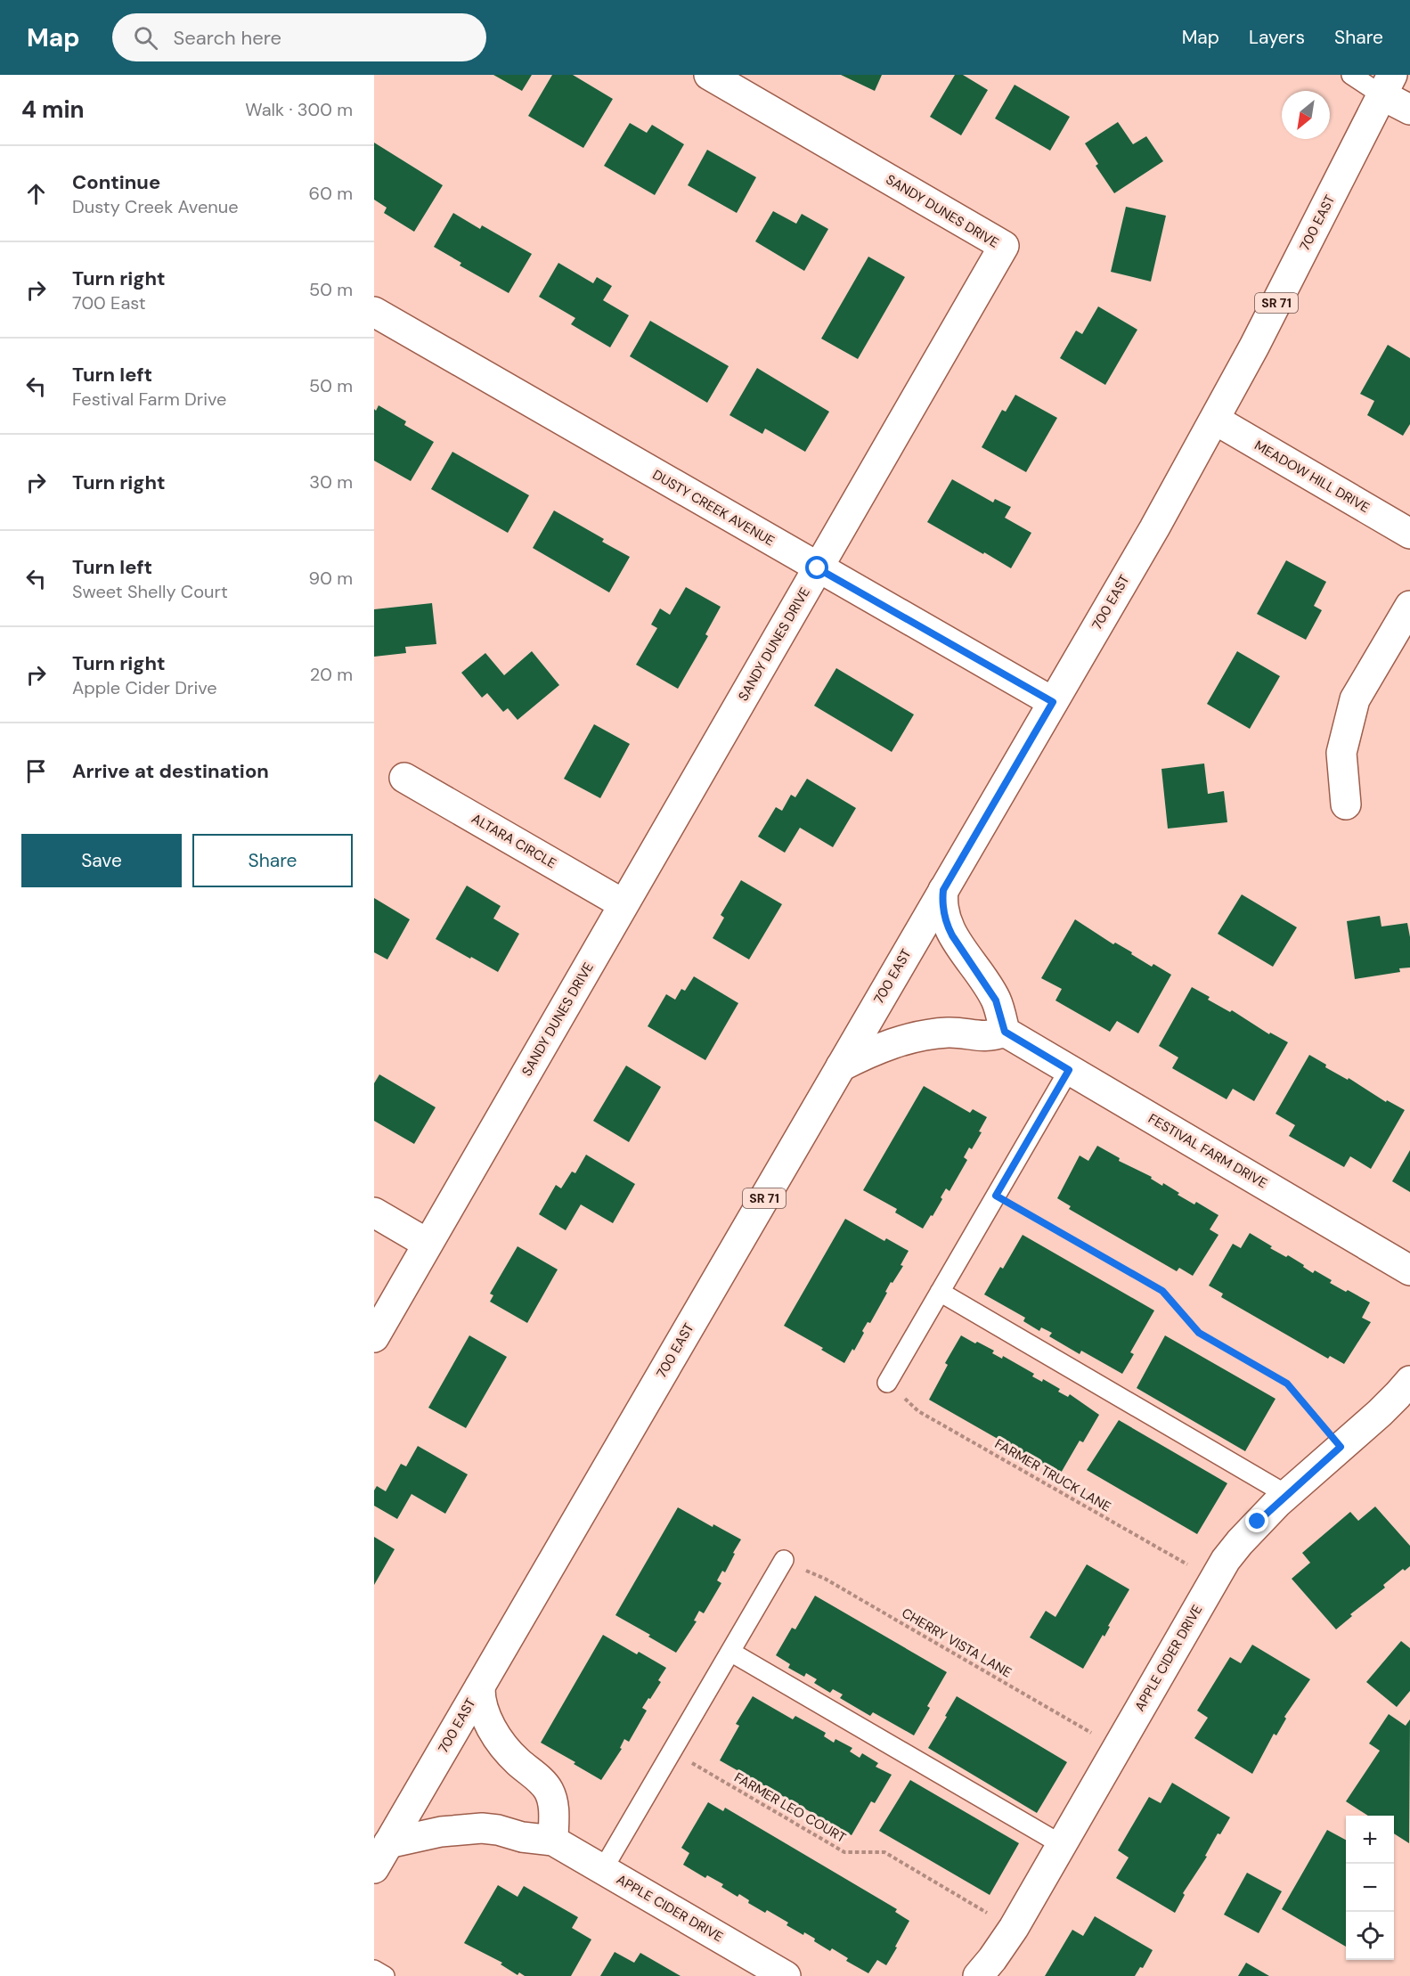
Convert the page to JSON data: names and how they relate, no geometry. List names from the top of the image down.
{
  "streets": {
    "street": [
      "SANDY DUNES DRIVE",
      "700 EAST",
      "SR 71",
      "MEADOW HILL DRIVE",
      "DUSTY CREEK AVENUE",
      "ALTARA CIRCLE",
      "FESTIVAL FARM DRIVE",
      "APPLE CIDER DRIVE"
    ],
    "path": ["FARMER TRUCK LANE", "CHERRY VISTA LANE", "FARMER LEO COURT"]
  },
  "crossings": [
    ["SANDY DUNES DRIVE", "DUSTY CREEK AVENUE"],
    ["SANDY DUNES DRIVE", "ALTARA CIRCLE"],
    ["700 EAST", "MEADOW HILL DRIVE"],
    ["700 EAST", "DUSTY CREEK AVENUE"],
    ["700 EAST", "APPLE CIDER DRIVE"],
    ["FARMER TRUCK LANE", "APPLE CIDER DRIVE"],
    ["CHERRY VISTA LANE", "APPLE CIDER DRIVE"],
    ["APPLE CIDER DRIVE", "FARMER LEO COURT"]
  ],
  "north": "bottom left",
  "page": {
    "header": "Map",
    "search": "Search here",
    "nav": ["Map", "Layers", "Share"],
    "heading": ["4 min", "Walk · 300 m"],
    "list": [
      ["Continue", "Dusty Creek Avenue", "60 m"],
      ["Turn right", "700 East", "50 m"],
      ["Turn left", "Festival Farm Drive", "50 m"],
      ["Turn right", "30 m"],
      ["Turn left", "Sweet Shelly Court", "90 m"],
      ["Turn right", "Apple Cider Drive", "20 m"],
      "Arrive at destination"
    ],
    "buttons": ["Save", "Share"],
    "map_buttons": ["+", "−"]
  }
}
